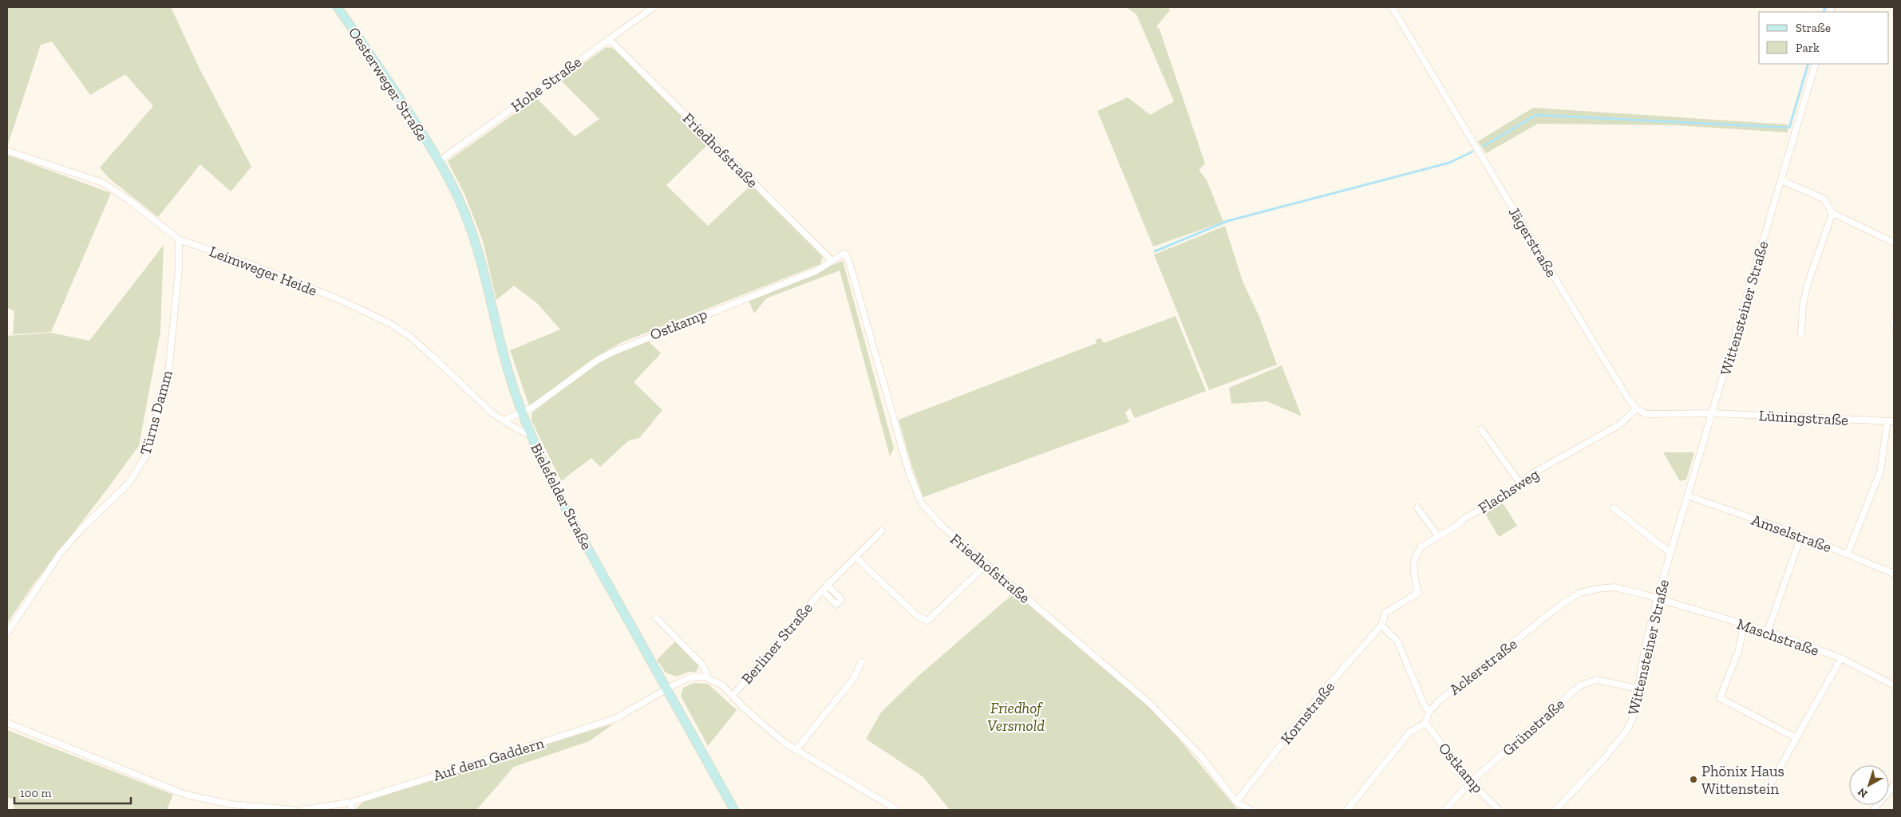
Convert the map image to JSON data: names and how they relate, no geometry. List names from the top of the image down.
{
  "streets": {
    "main road": ["Oesterweger Straße", "Bielefelder Straße"],
    "street": [
      "Hohe Straße",
      "Friedhofstraße",
      "Jägerstraße",
      "Leimweger Heide",
      "Wittensteiner Straße",
      "Ostkamp",
      "Türns Damm",
      "Lüningstraße",
      "Flachsweg",
      "Amselstraße",
      "Maschstraße",
      "Berliner Straße",
      "Ackerstraße",
      "Kornstraße",
      "Grünstraße",
      "Auf dem Gaddern"
    ]
  },
  "crossings": [
    ["Oesterweger Straße", "Hohe Straße"],
    ["Oesterweger Straße", "Bielefelder Straße"],
    ["Hohe Straße", "Friedhofstraße"],
    ["Hohe Straße", "Bielefelder Straße"],
    ["Friedhofstraße", "Ostkamp"],
    ["Friedhofstraße", "Kornstraße"],
    ["Jägerstraße", "Flachsweg"],
    ["Leimweger Heide", "Türns Damm"],
    ["Leimweger Heide", "Bielefelder Straße"],
    ["Wittensteiner Straße", "Lüningstraße"],
    ["Wittensteiner Straße", "Amselstraße"],
    ["Wittensteiner Straße", "Maschstraße"],
    ["Wittensteiner Straße", "Ackerstraße"],
    ["Wittensteiner Straße", "Grünstraße"],
    ["Ostkamp", "Bielefelder Straße"],
    ["Ostkamp", "Ackerstraße"],
    ["Ostkamp", "Grünstraße"],
    ["Flachsweg", "Kornstraße"],
    ["Bielefelder Straße", "Auf dem Gaddern"],
    ["Maschstraße", "Ackerstraße"]
  ],
  "parks": ["Friedhof Versmold"],
  "places": ["Phönix Haus Wittenstein"],
  "legend": ["Straße", "Park"],
  "scale_bar": "100 m",
  "north": "bottom left"
}
